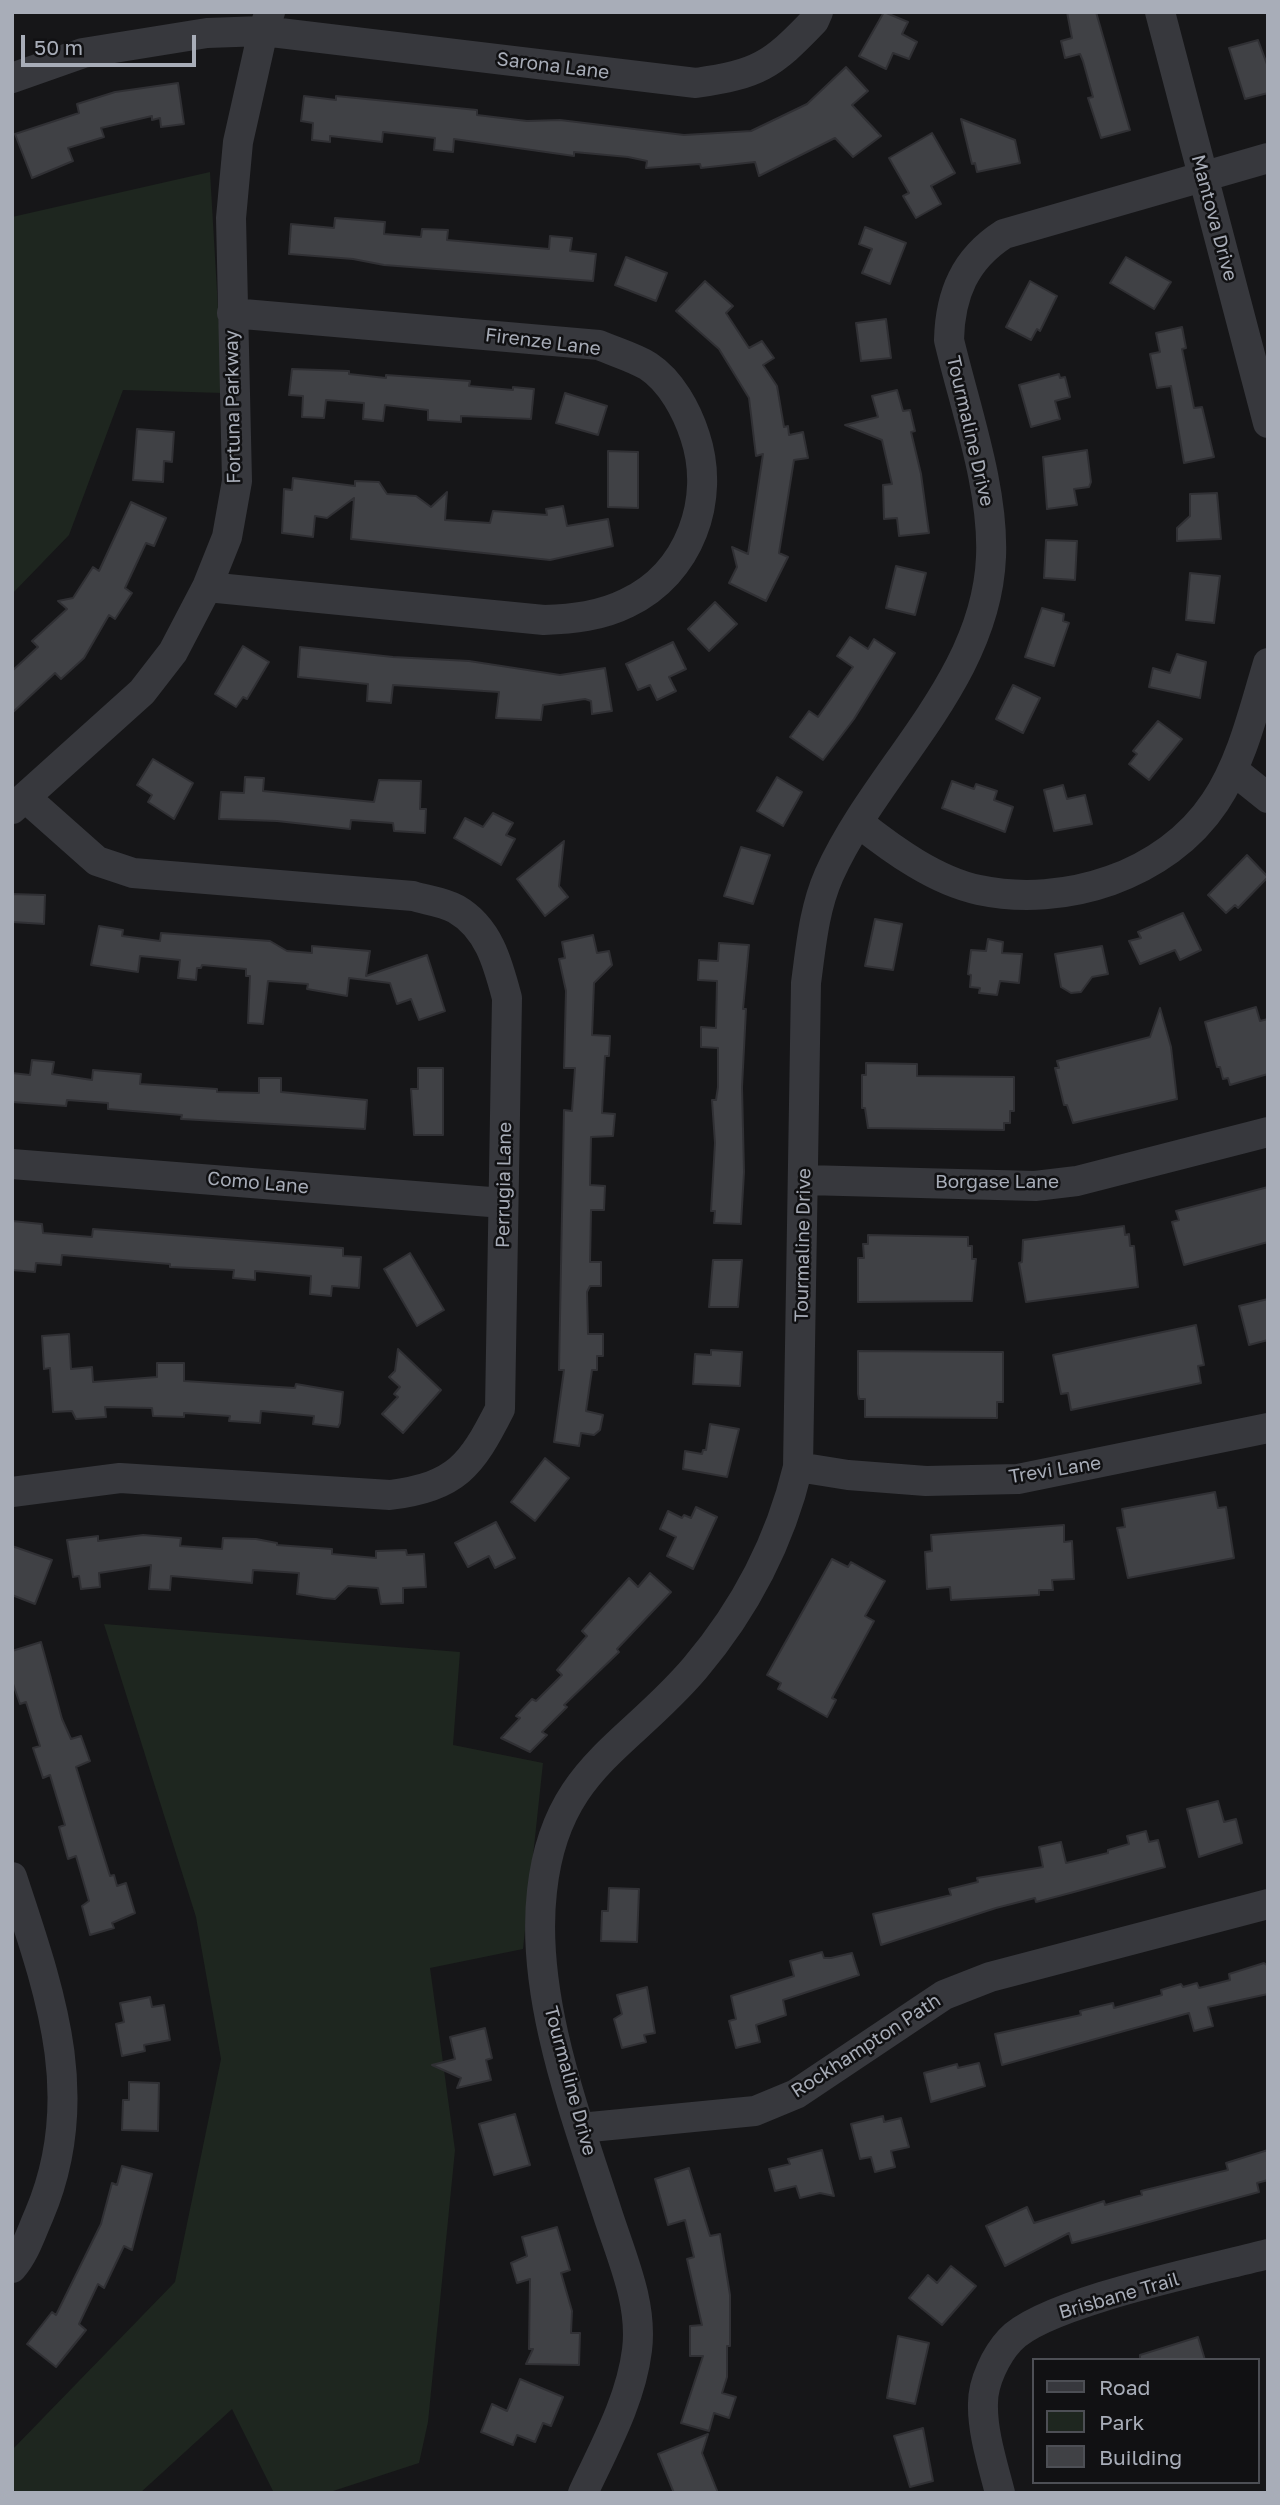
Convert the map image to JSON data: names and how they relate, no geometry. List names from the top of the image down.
{
  "streets": {
    "street": [
      "Sarona Lane",
      "Mantova Drive",
      "Firenze Lane",
      "Fortuna Parkway",
      "Tourmaline Drive",
      "Borgase Lane",
      "Como Lane",
      "Perrugia Lane",
      "Trevi Lane",
      "Rockhampton Path",
      "Brisbane Trail"
    ]
  },
  "crossings": [
    ["Sarona Lane", "Fortuna Parkway"],
    ["Mantova Drive", "Tourmaline Drive"],
    ["Firenze Lane", "Fortuna Parkway"],
    ["Fortuna Parkway", "Perrugia Lane"],
    ["Tourmaline Drive", "Borgase Lane"],
    ["Tourmaline Drive", "Trevi Lane"],
    ["Tourmaline Drive", "Rockhampton Path"],
    ["Como Lane", "Perrugia Lane"]
  ],
  "legend": ["Road", "Park", "Building"],
  "scale_bar": "50 m"
}
